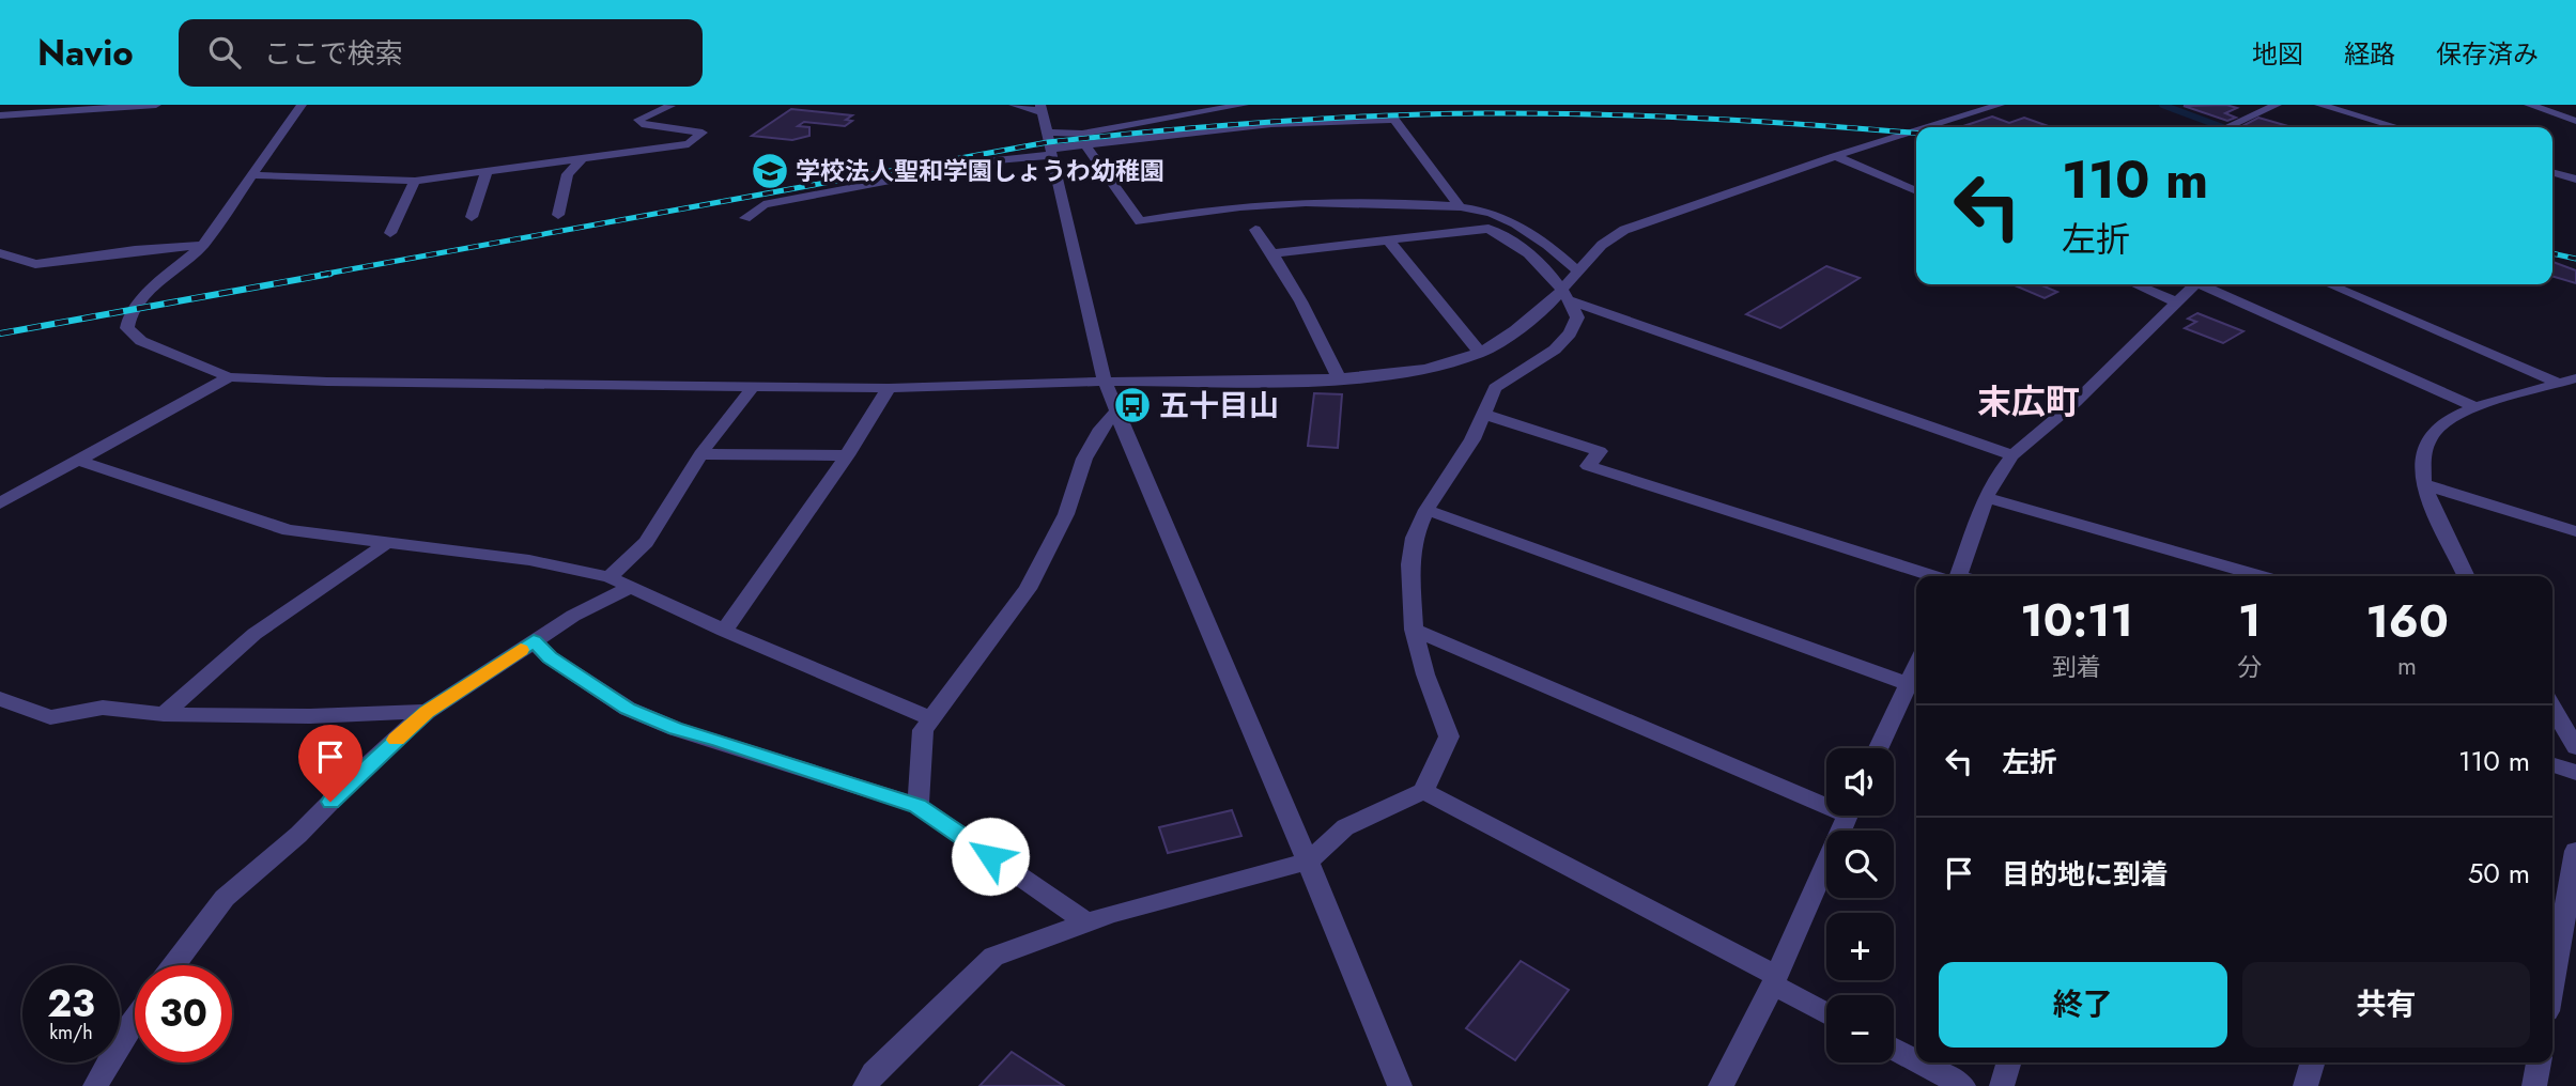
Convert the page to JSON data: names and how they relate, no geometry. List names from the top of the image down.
{
  "districts": ["末広町"],
  "places": {
    "school or university": ["学校法人聖和学園しょうわ幼稚園"],
    "bus stop": ["五十目山"]
  },
  "page": {
    "header": "Navio",
    "search": "ここで検索",
    "nav": ["地図", "経路", "保存済み"],
    "turn": ["110 m", "左折"],
    "eta": [
      "10:11",
      "到着",
      "1",
      "分",
      "160",
      "m"
    ],
    "list": [
      {
        "name": "左折",
        "value": "110 m"
      },
      {
        "name": "目的地に到着",
        "value": "50 m"
      }
    ],
    "map_buttons": ["+", "−"],
    "buttons": ["終了", "共有"],
    "speed": "23 km/h",
    "limit": "30"
  }
}
